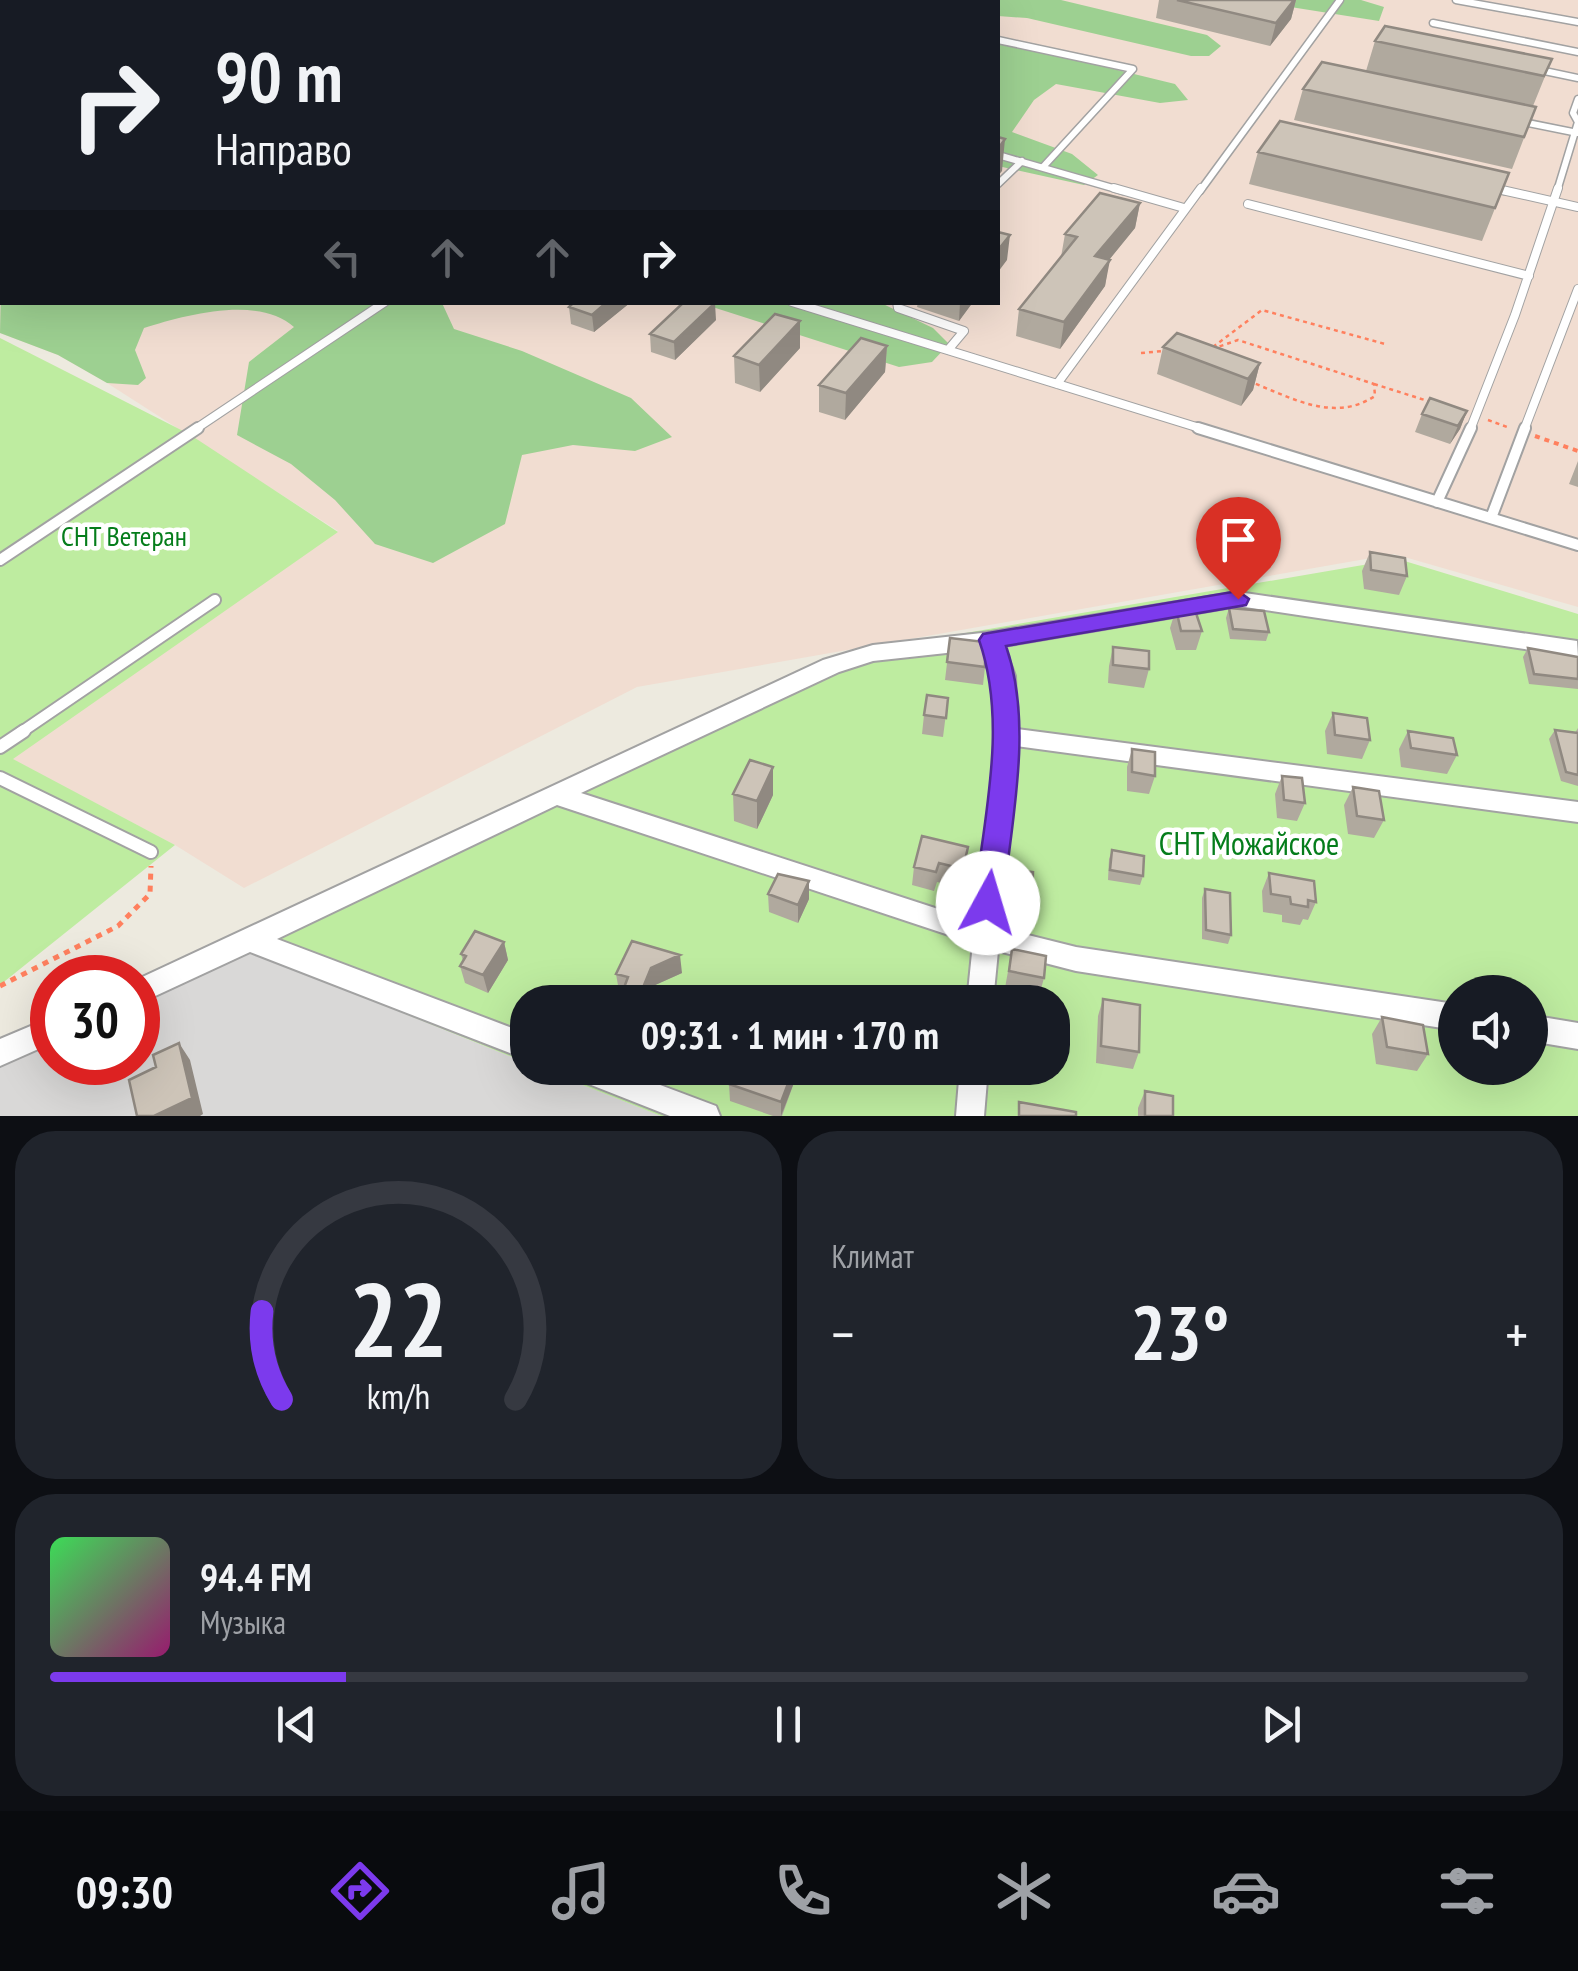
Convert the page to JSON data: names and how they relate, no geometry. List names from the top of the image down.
{
  "parks": ["СНТ Ветеран", "СНТ Можайское"],
  "page": {
    "turn": ["90 m", "Направо"],
    "limit": "30",
    "trip": "09:31 · 1 мин · 170 m",
    "tile": "Климат",
    "heat": ["−", "23°", "+"],
    "song": ["94.4 FM", "Музыка"],
    "tabs": "09:30",
    "gauge": ["22", "km/h"]
  }
}
